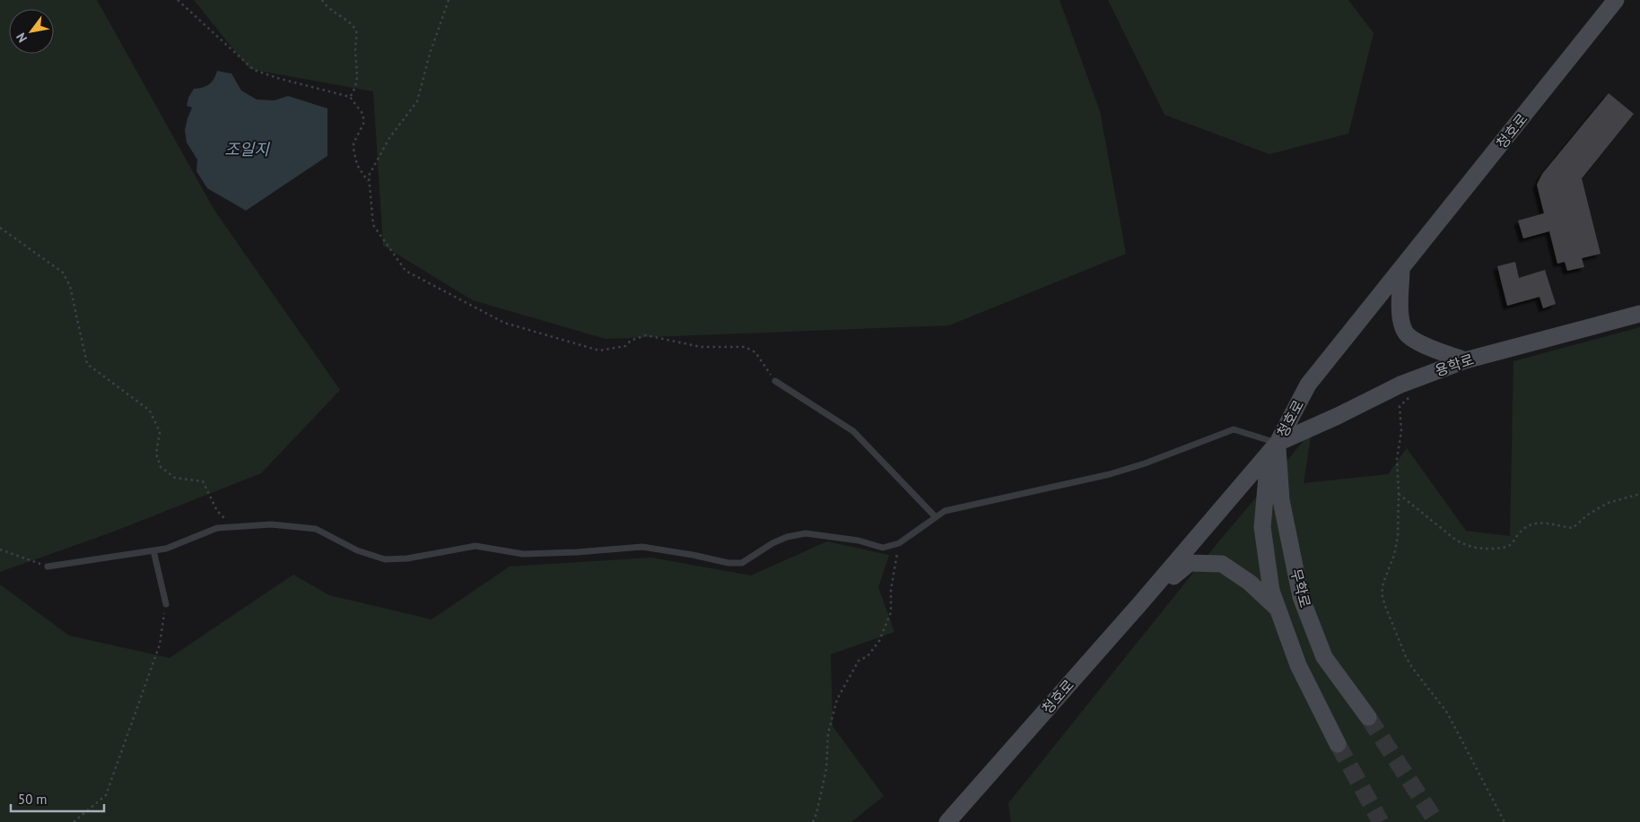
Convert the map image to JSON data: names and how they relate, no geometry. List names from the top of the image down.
{
  "streets": {
    "main road": ["청호로", "용학로", "무학로"]
  },
  "crossings": [
    ["청호로", "용학로"],
    ["청호로", "무학로"],
    ["용학로", "무학로"]
  ],
  "water": ["조일지"],
  "scale_bar": "50 m",
  "north": "bottom left"
}
